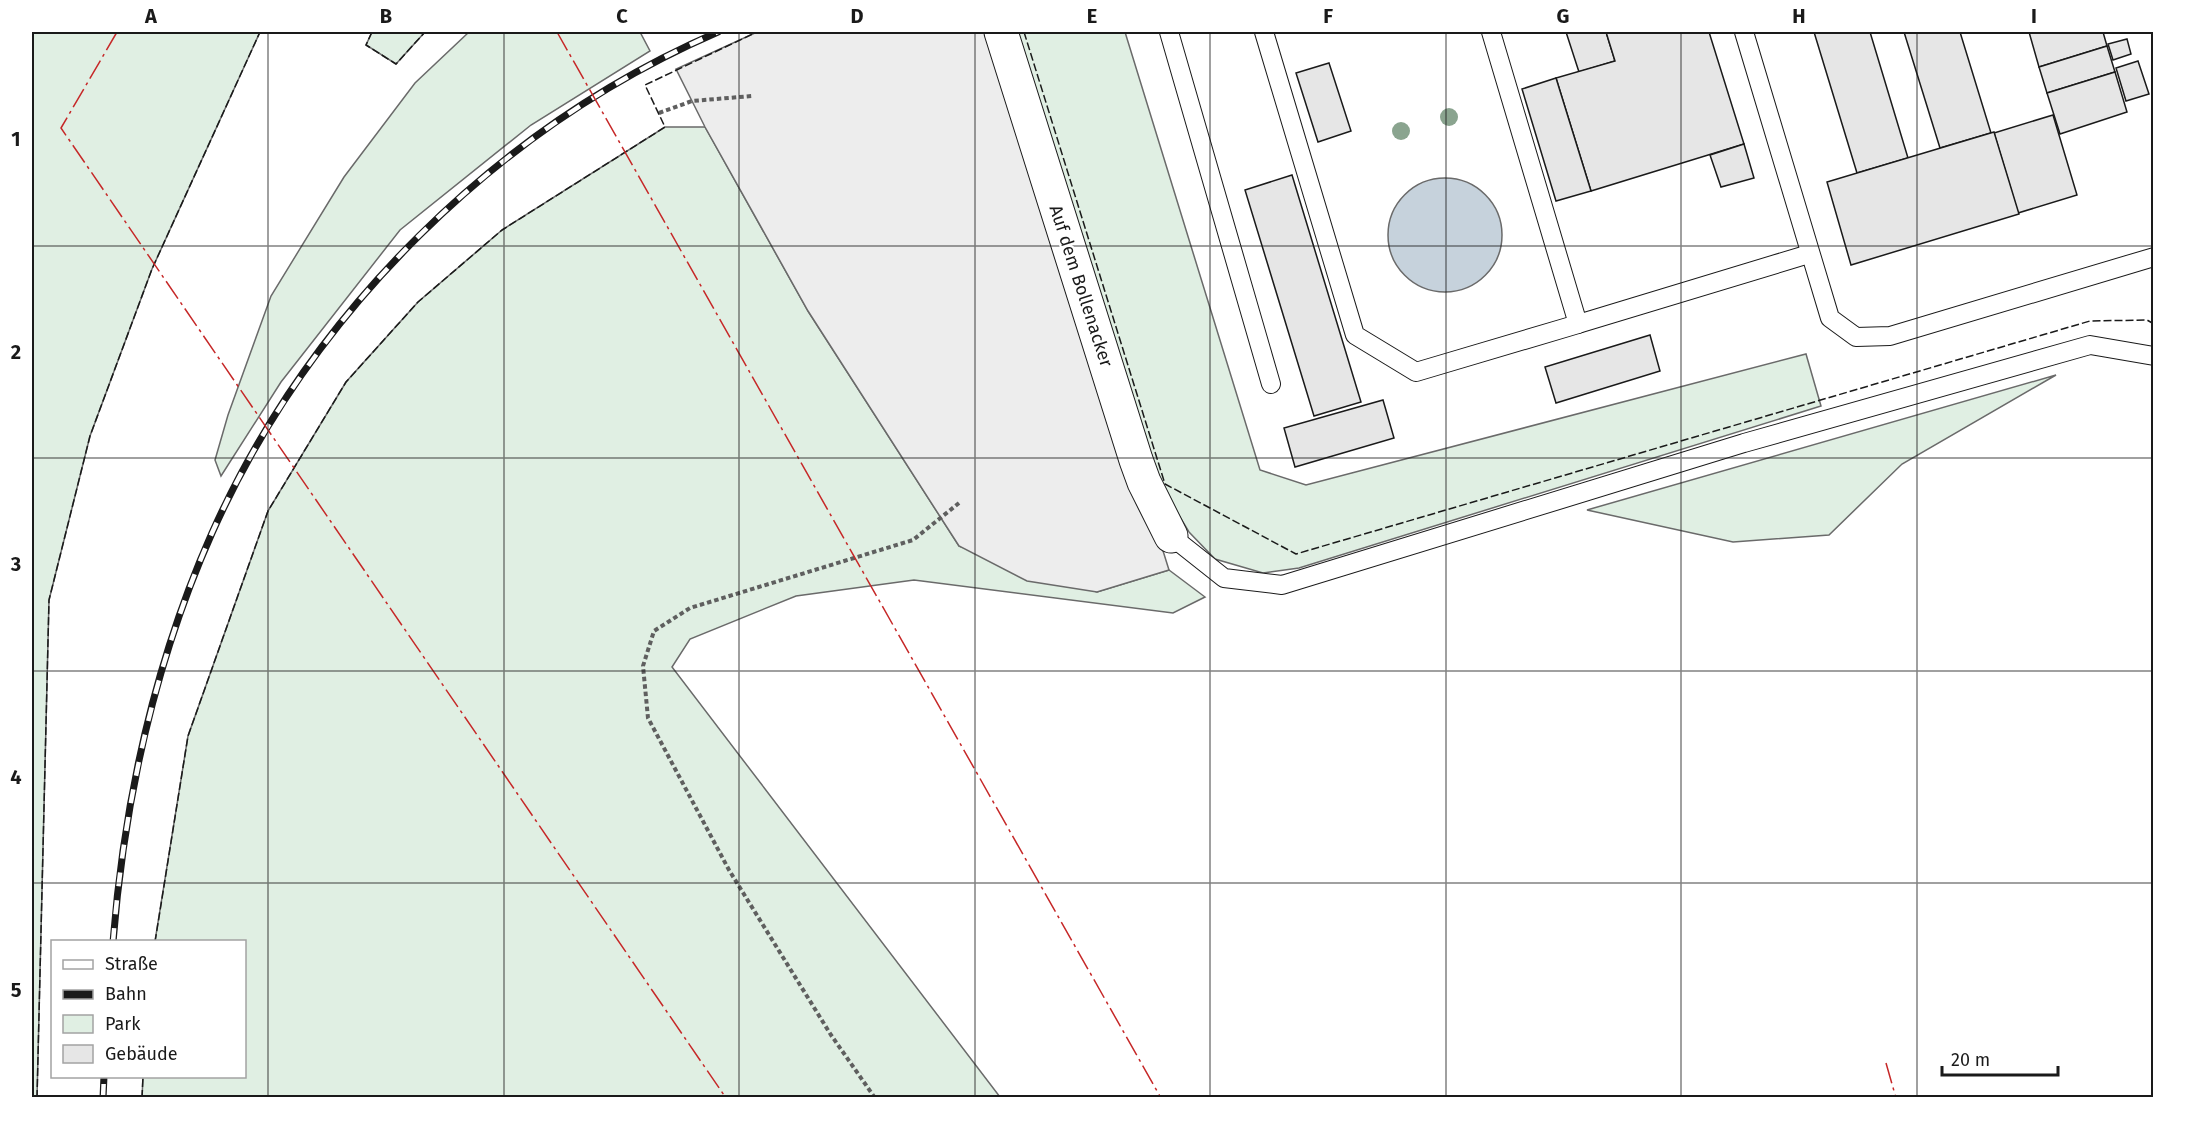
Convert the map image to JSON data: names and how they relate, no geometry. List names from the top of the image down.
{
  "streets": {
    "street": ["Auf dem Bollenacker"]
  },
  "legend": [
    "Straße",
    "Bahn",
    "Park",
    "Gebäude"
  ],
  "scale_bar": "20 m",
  "grid": {
    "columns": [
      "A",
      "B",
      "C",
      "D",
      "E",
      "F",
      "G",
      "H",
      "I"
    ],
    "rows": [
      "1",
      "2",
      "3",
      "4",
      "5"
    ]
  }
}
